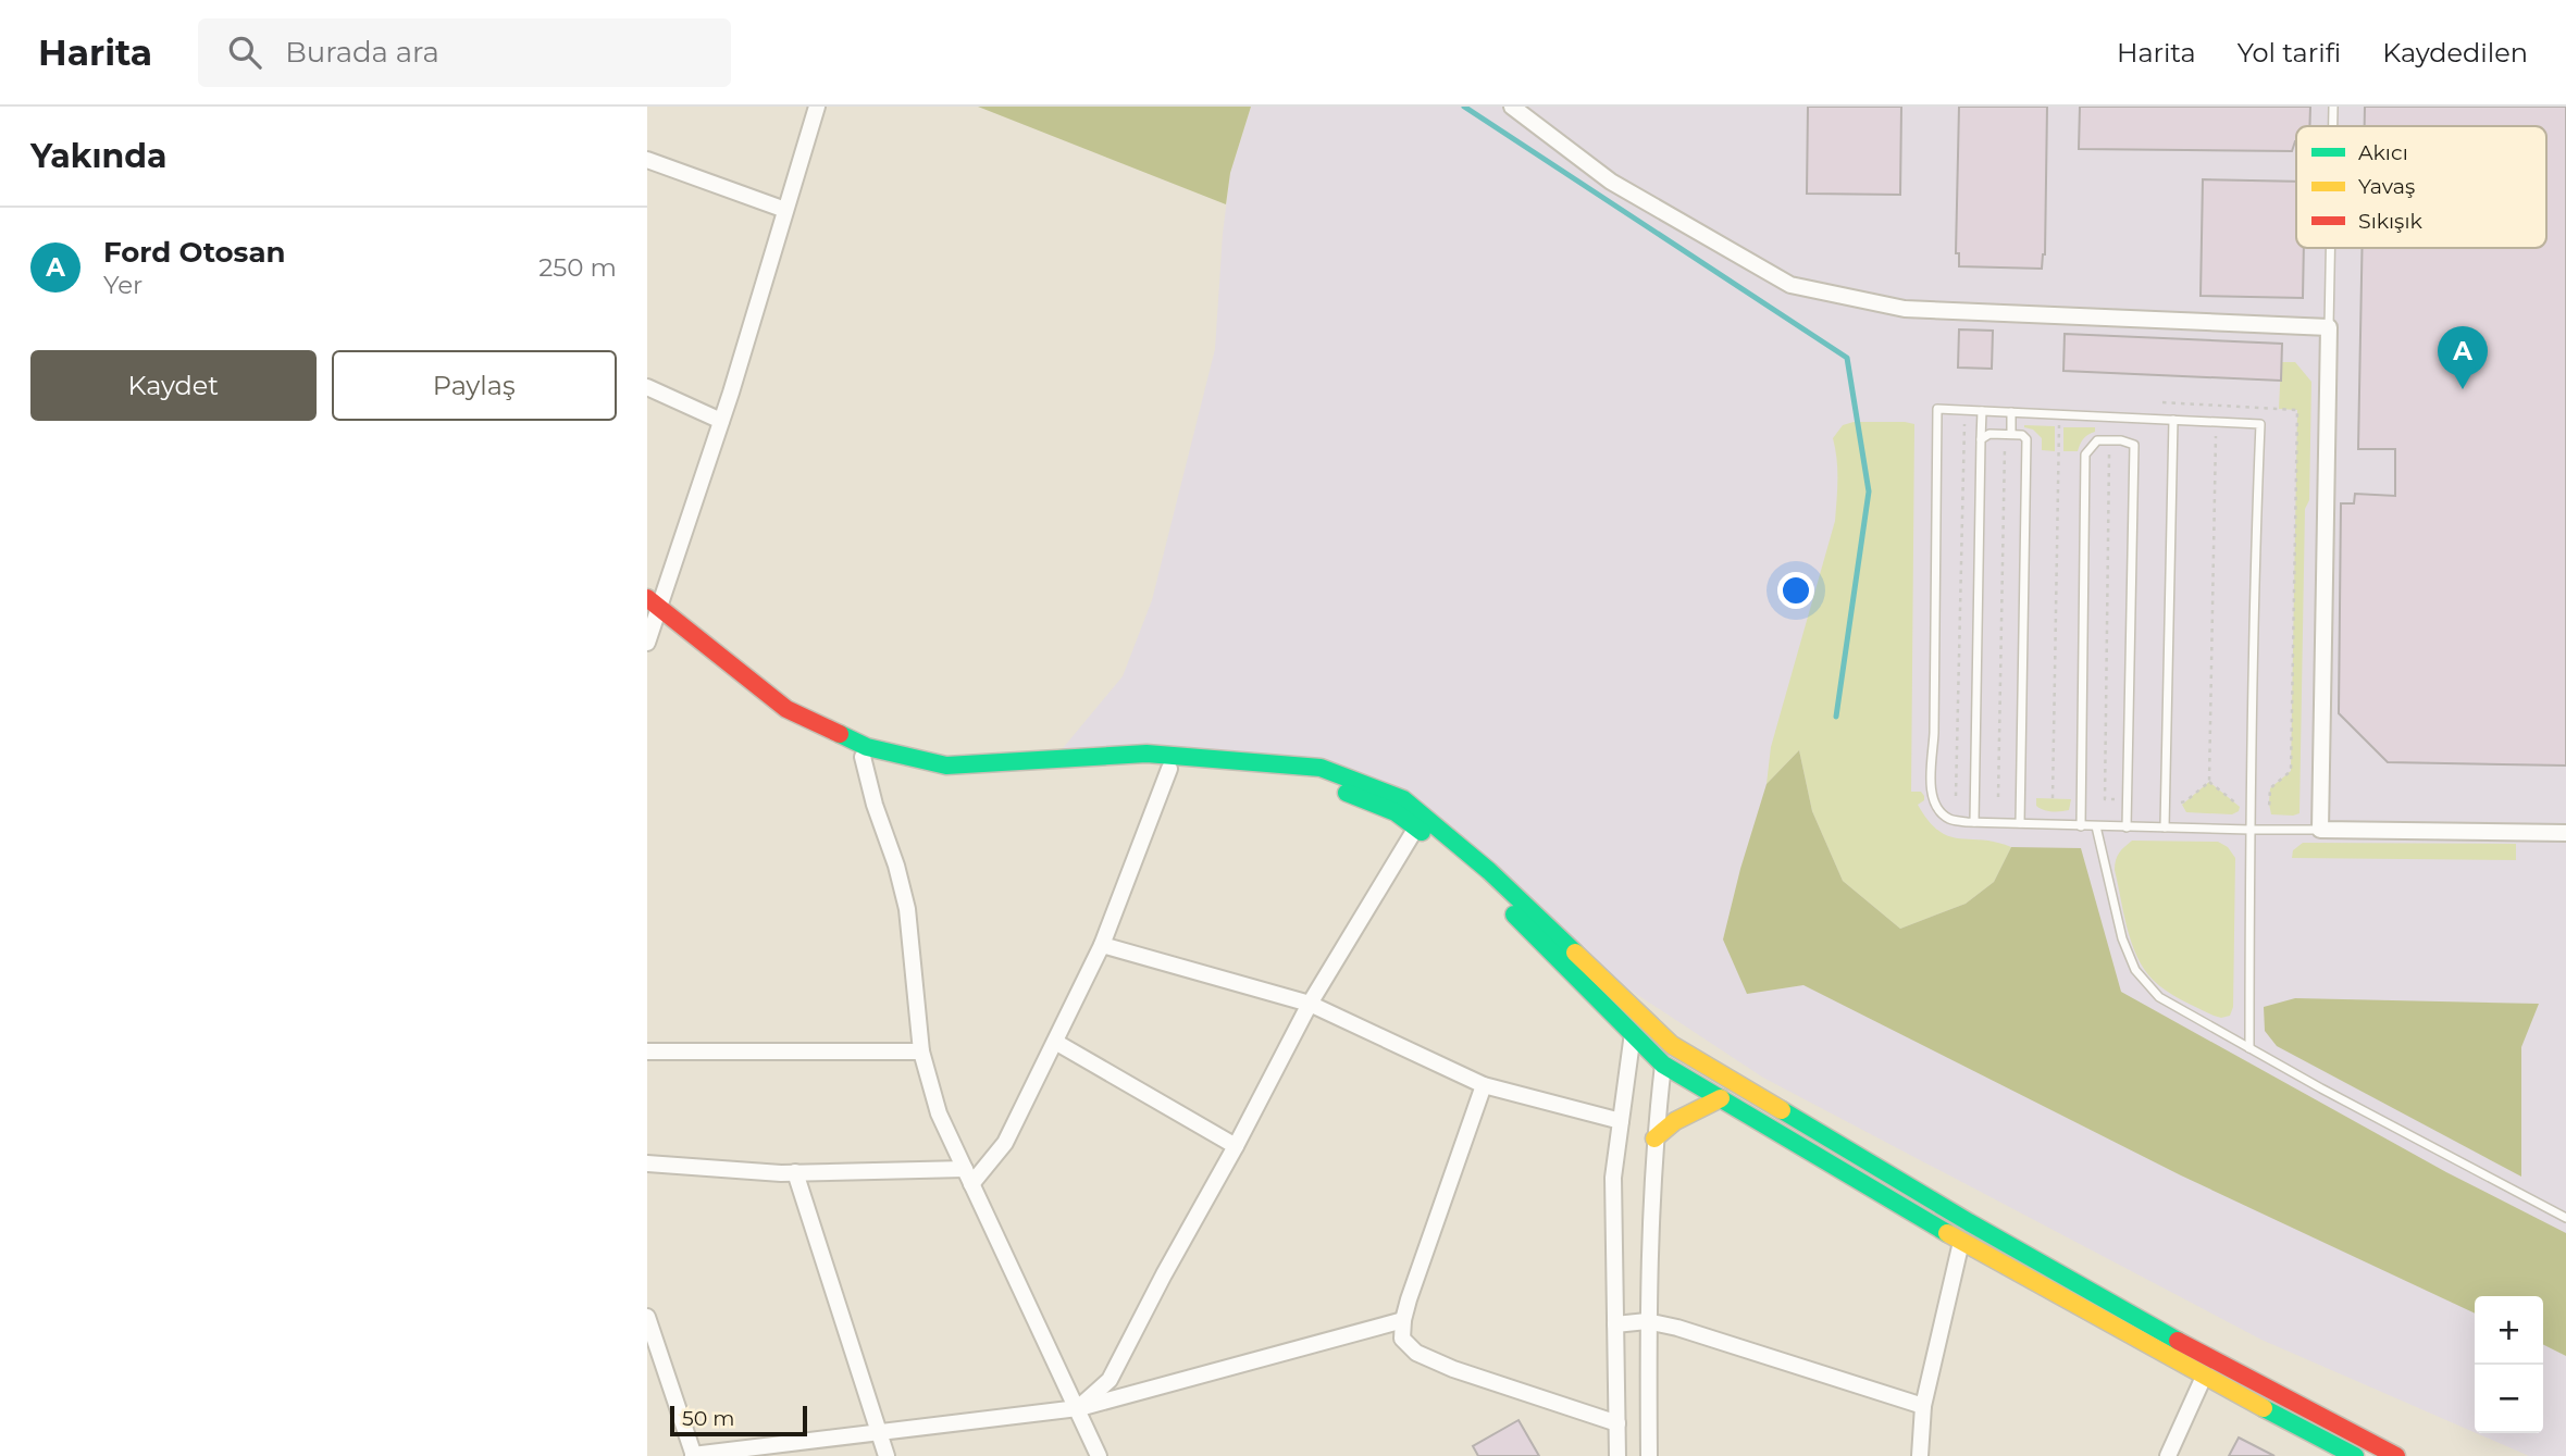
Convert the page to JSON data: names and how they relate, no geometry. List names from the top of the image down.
{
  "legend": ["Akıcı", "Yavaş", "Sıkışık"],
  "scale_bar": "50 m",
  "page": {
    "header": "Harita",
    "search": "Burada ara",
    "nav": ["Harita", "Yol tarifi", "Kaydedilen"],
    "heading": "Yakında",
    "list": [
      {
        "mark": "A",
        "name": "Ford Otosan",
        "note": "Yer",
        "value": "250 m"
      }
    ],
    "pins": "A",
    "buttons": ["Kaydet", "Paylaş"],
    "map_buttons": ["+", "−"],
    "scale": "50 m"
  }
}
